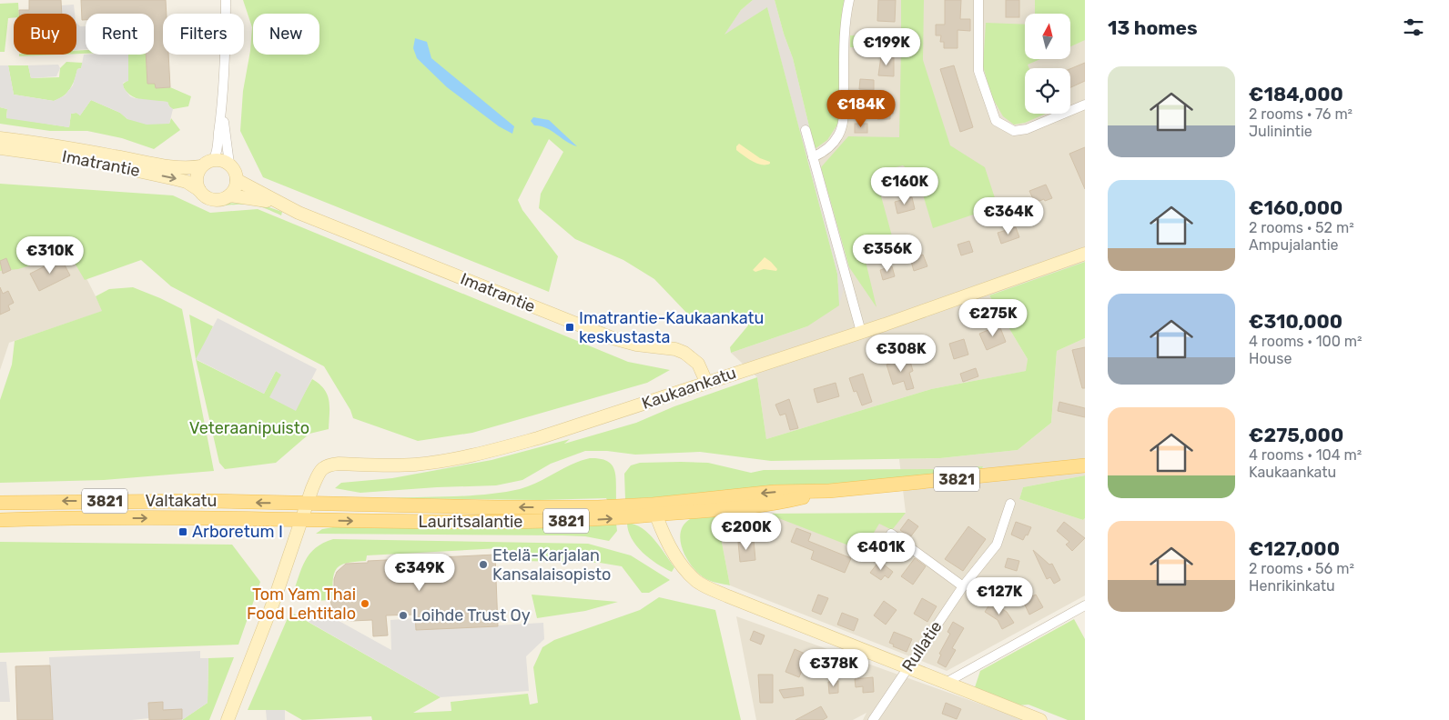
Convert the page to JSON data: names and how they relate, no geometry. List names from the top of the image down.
{
  "streets": {
    "main road": ["3821", "Valtakatu", "Lauritsalantie"],
    "street": ["Imatrantie", "Kaukaankatu", "Rullatie"]
  },
  "crossings": [
    ["Imatrantie", "Kaukaankatu"],
    ["Kaukaankatu", "Valtakatu"],
    ["Kaukaankatu", "Lauritsalantie"],
    ["Valtakatu", "Lauritsalantie"]
  ],
  "parks": ["Veteraanipuisto"],
  "places": {
    "transit": ["Imatrantie-Kaukaankatu keskustasta", "Arboretum I"],
    "other": ["Etelä-Karjalan Kansalaisopisto", "Tom Yam Thai Food Lehtitalo", "Loihde Trust Oy"]
  },
  "north": "top",
  "page": {
    "heading": "13 homes",
    "chip": [
      "Buy",
      "Rent",
      "Filters",
      "New"
    ],
    "price": [
      "€199K",
      "€184K",
      "€160K",
      "€364K",
      "€356K",
      "€310K",
      "€275K",
      "€308K",
      "€200K",
      "€401K",
      "€349K",
      "€127K",
      "€378K"
    ],
    "list": [
      {
        "name": "€184,000",
        "note": "2 rooms · 76 m² · Julinintie"
      },
      {
        "name": "€160,000",
        "note": "2 rooms · 52 m² · Ampujalantie"
      },
      {
        "name": "€310,000",
        "note": "4 rooms · 100 m² · House"
      },
      {
        "name": "€275,000",
        "note": "4 rooms · 104 m² · Kaukaankatu"
      },
      {
        "name": "€127,000",
        "note": "2 rooms · 56 m² · Henrikinkatu"
      }
    ]
  }
}
